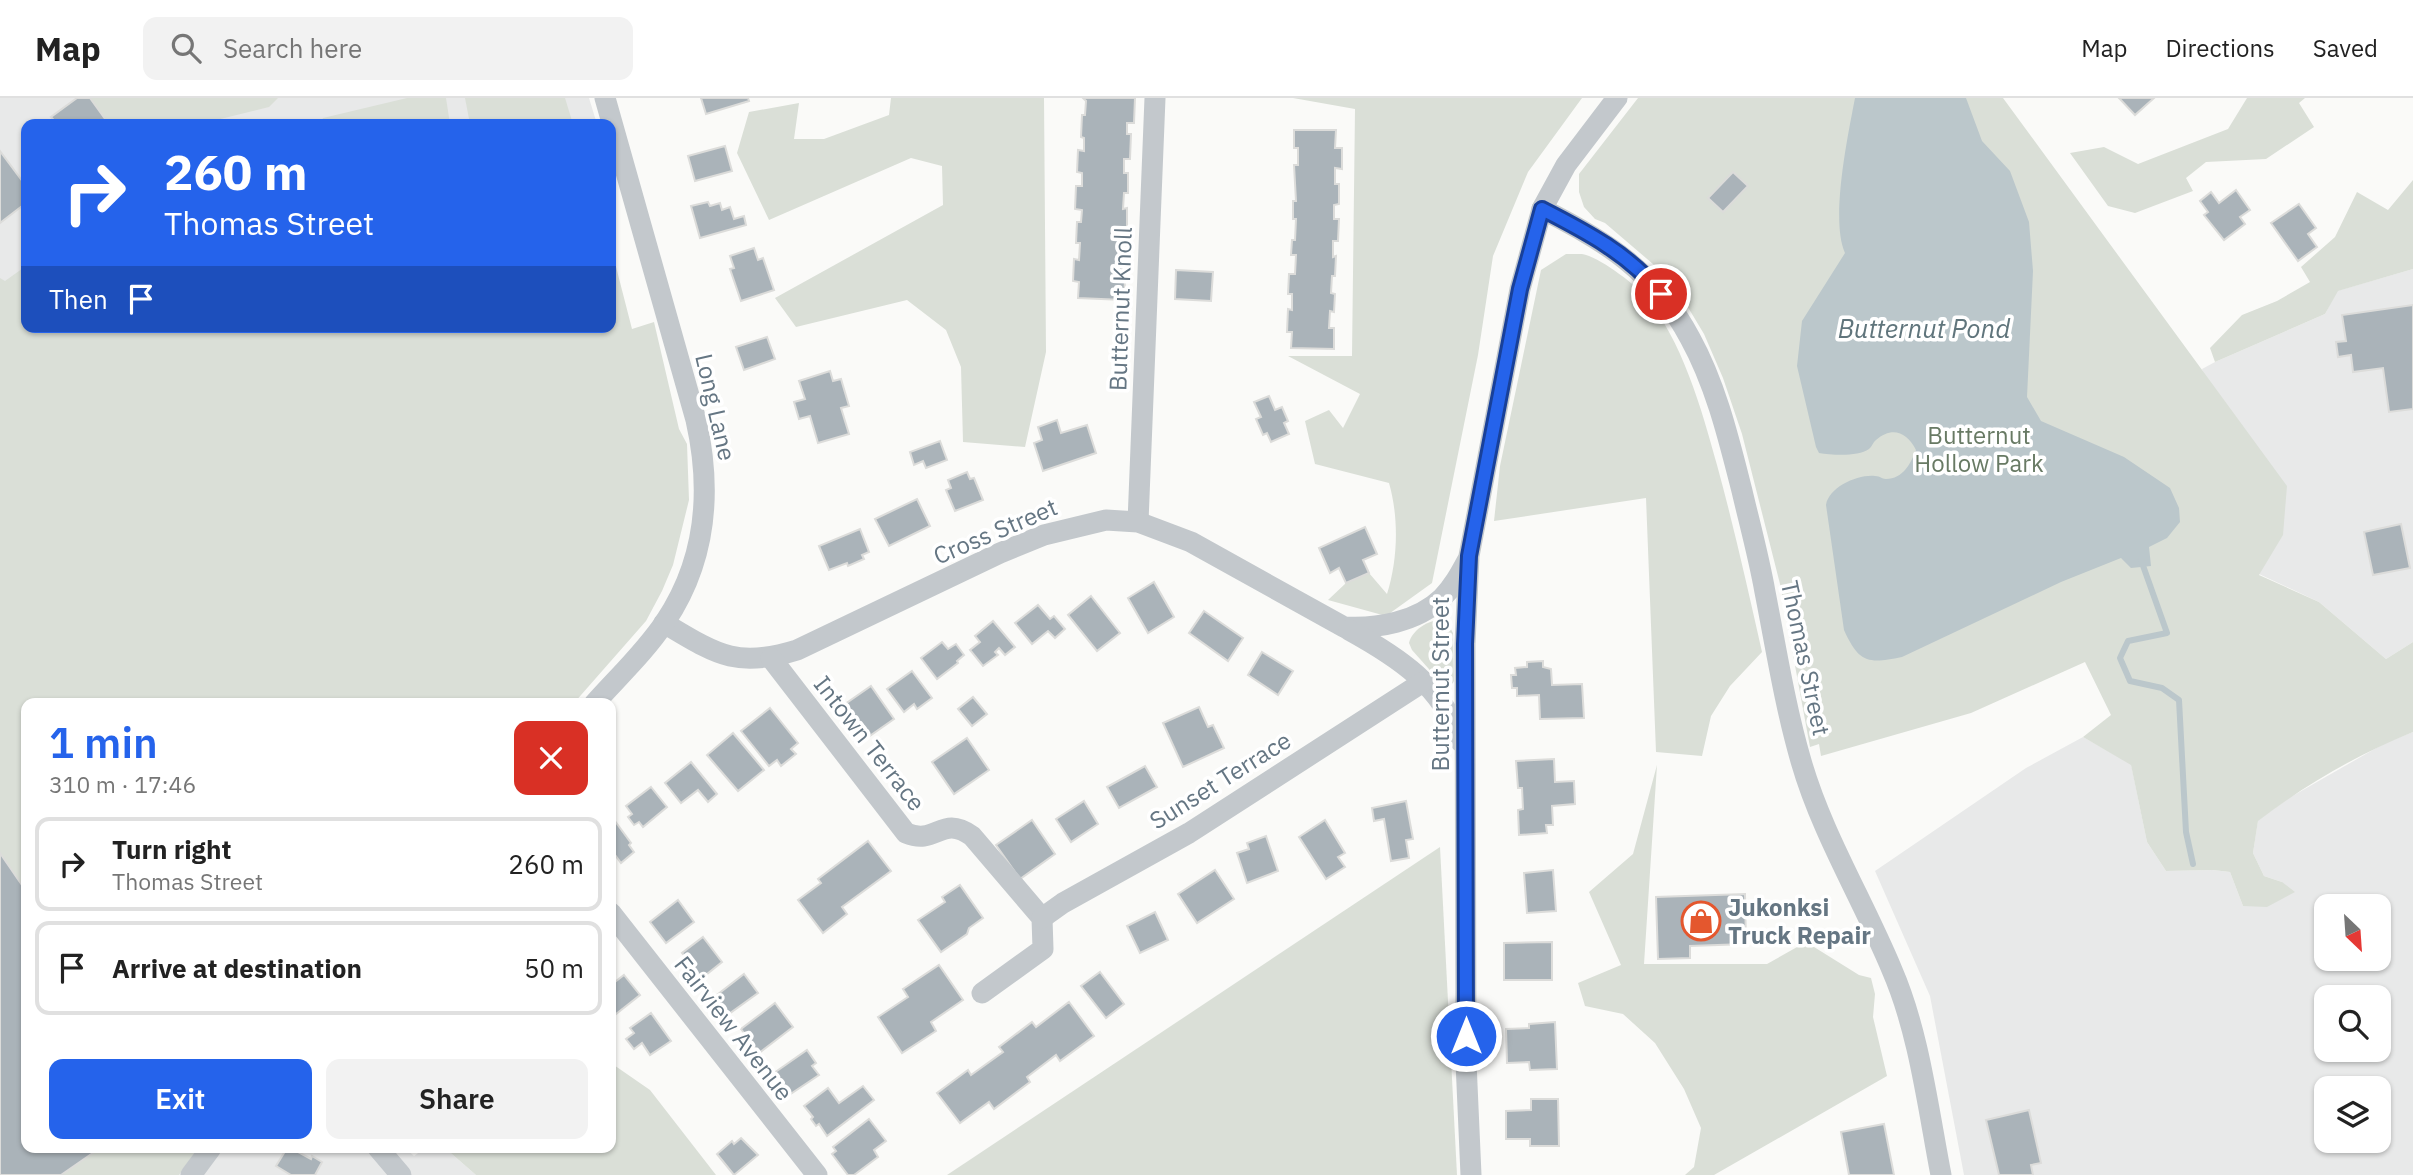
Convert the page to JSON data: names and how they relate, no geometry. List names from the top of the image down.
{
  "streets": {
    "street": [
      "Butternut Knoll",
      "Long Lane",
      "Cross Street",
      "Thomas Street",
      "Butternut Street",
      "Intown Terrace",
      "Sunset Terrace",
      "Fairview Avenue"
    ]
  },
  "crossings": [
    ["Butternut Knoll", "Cross Street"],
    ["Long Lane", "Cross Street"],
    ["Cross Street", "Butternut Street"],
    ["Cross Street", "Intown Terrace"],
    ["Cross Street", "Sunset Terrace"],
    ["Thomas Street", "Butternut Street"],
    ["Intown Terrace", "Sunset Terrace"]
  ],
  "water": ["Butternut Pond"],
  "parks": ["Butternut Hollow Park"],
  "places": {
    "shop": ["Jukonksi Truck Repair"]
  },
  "north": "bottom right",
  "page": {
    "header": "Map",
    "search": "Search here",
    "nav": ["Map", "Directions", "Saved"],
    "turn": ["260 m", "Thomas Street"],
    "then": "Then",
    "heading": ["1 min", "310 m · 17:46"],
    "list": [
      {
        "name": "Turn right",
        "note": "Thomas Street",
        "value": "260 m"
      },
      {
        "name": "Arrive at destination",
        "value": "50 m"
      }
    ],
    "buttons": ["Exit", "Share"]
  }
}
